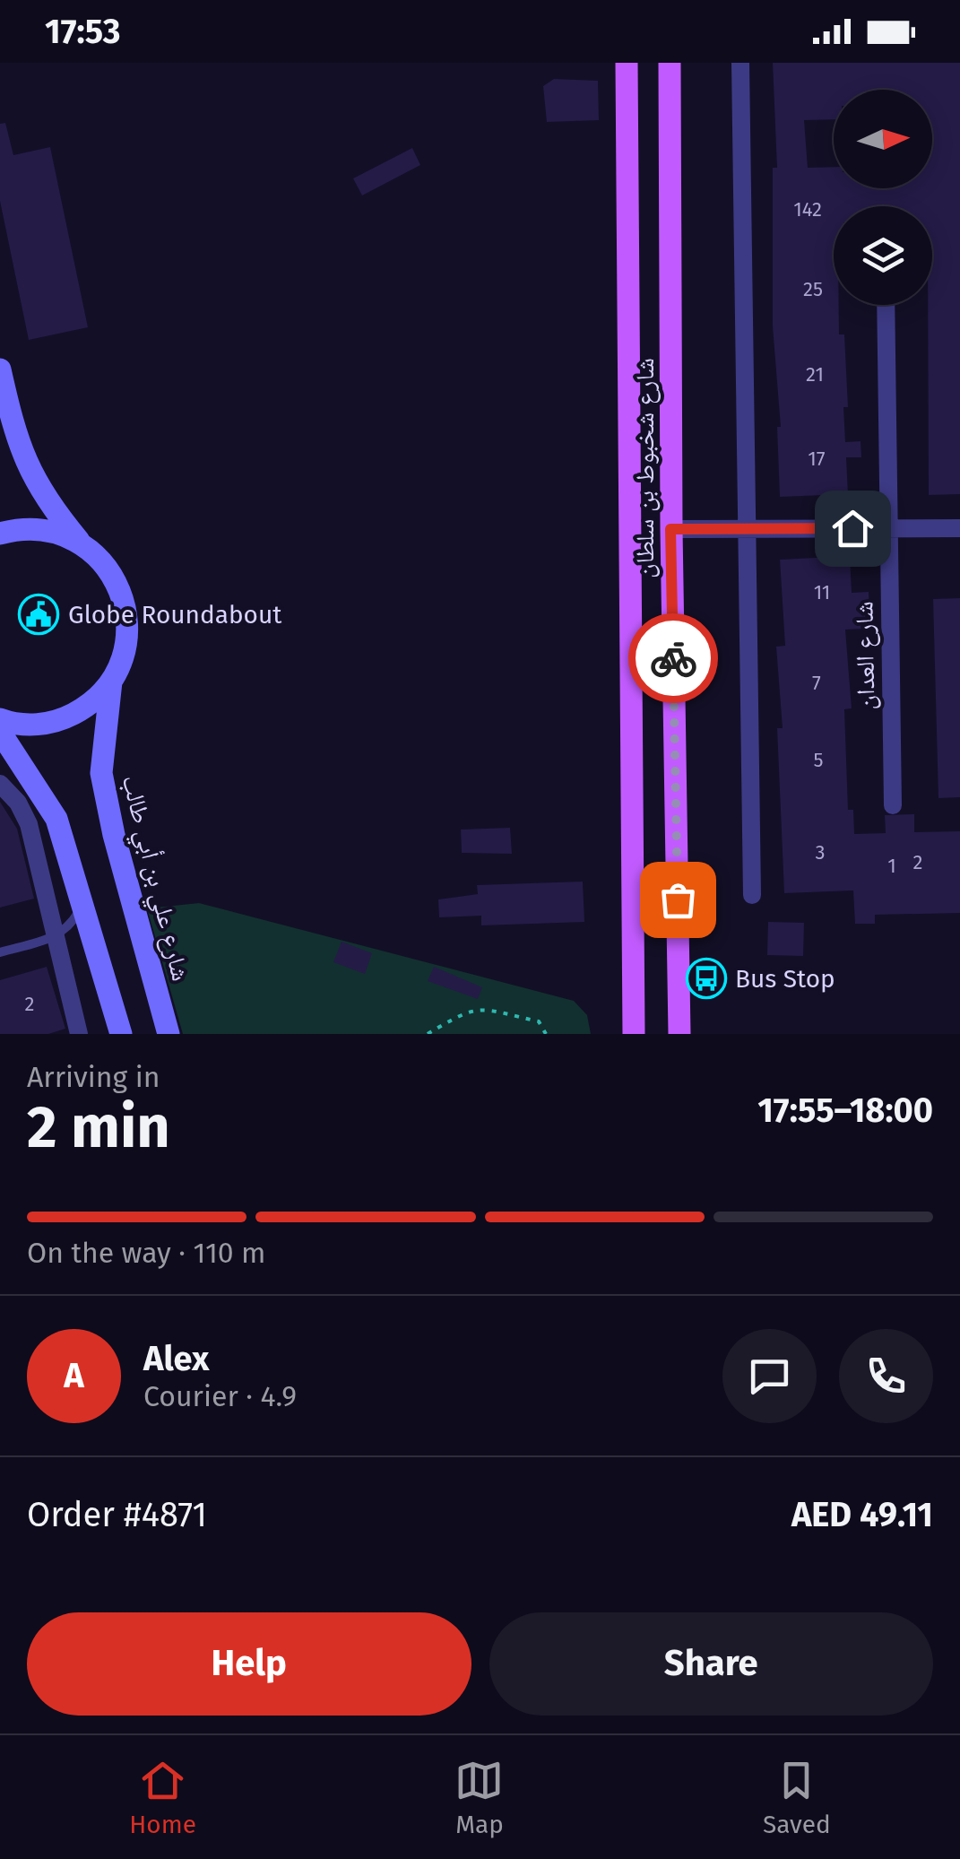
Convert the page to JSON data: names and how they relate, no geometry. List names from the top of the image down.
{
  "streets": {
    "main road": ["شارع شخبوط بن سلطان", "شارع علي بن أبي طالب"],
    "street": ["شارع العدان"]
  },
  "places": {
    "public building": ["Globe Roundabout"],
    "bus stop": ["Bus Stop"]
  },
  "house_numbers": [
    "142",
    "25",
    "21",
    "17",
    "11",
    "7",
    "5",
    "3",
    "2",
    "1",
    "2"
  ],
  "north": "right",
  "page": {
    "status": "17:53",
    "heading": ["2 min", "Arriving in", "17:55–18:00"],
    "panel": [
      "Alex",
      "Courier · 4.9",
      "Order #4871",
      "AED 49.11"
    ],
    "bar": "On the way · 110 m",
    "round": "A",
    "buttons": ["Help", "Share"],
    "tabs": ["Home", "Map", "Saved"]
  }
}
